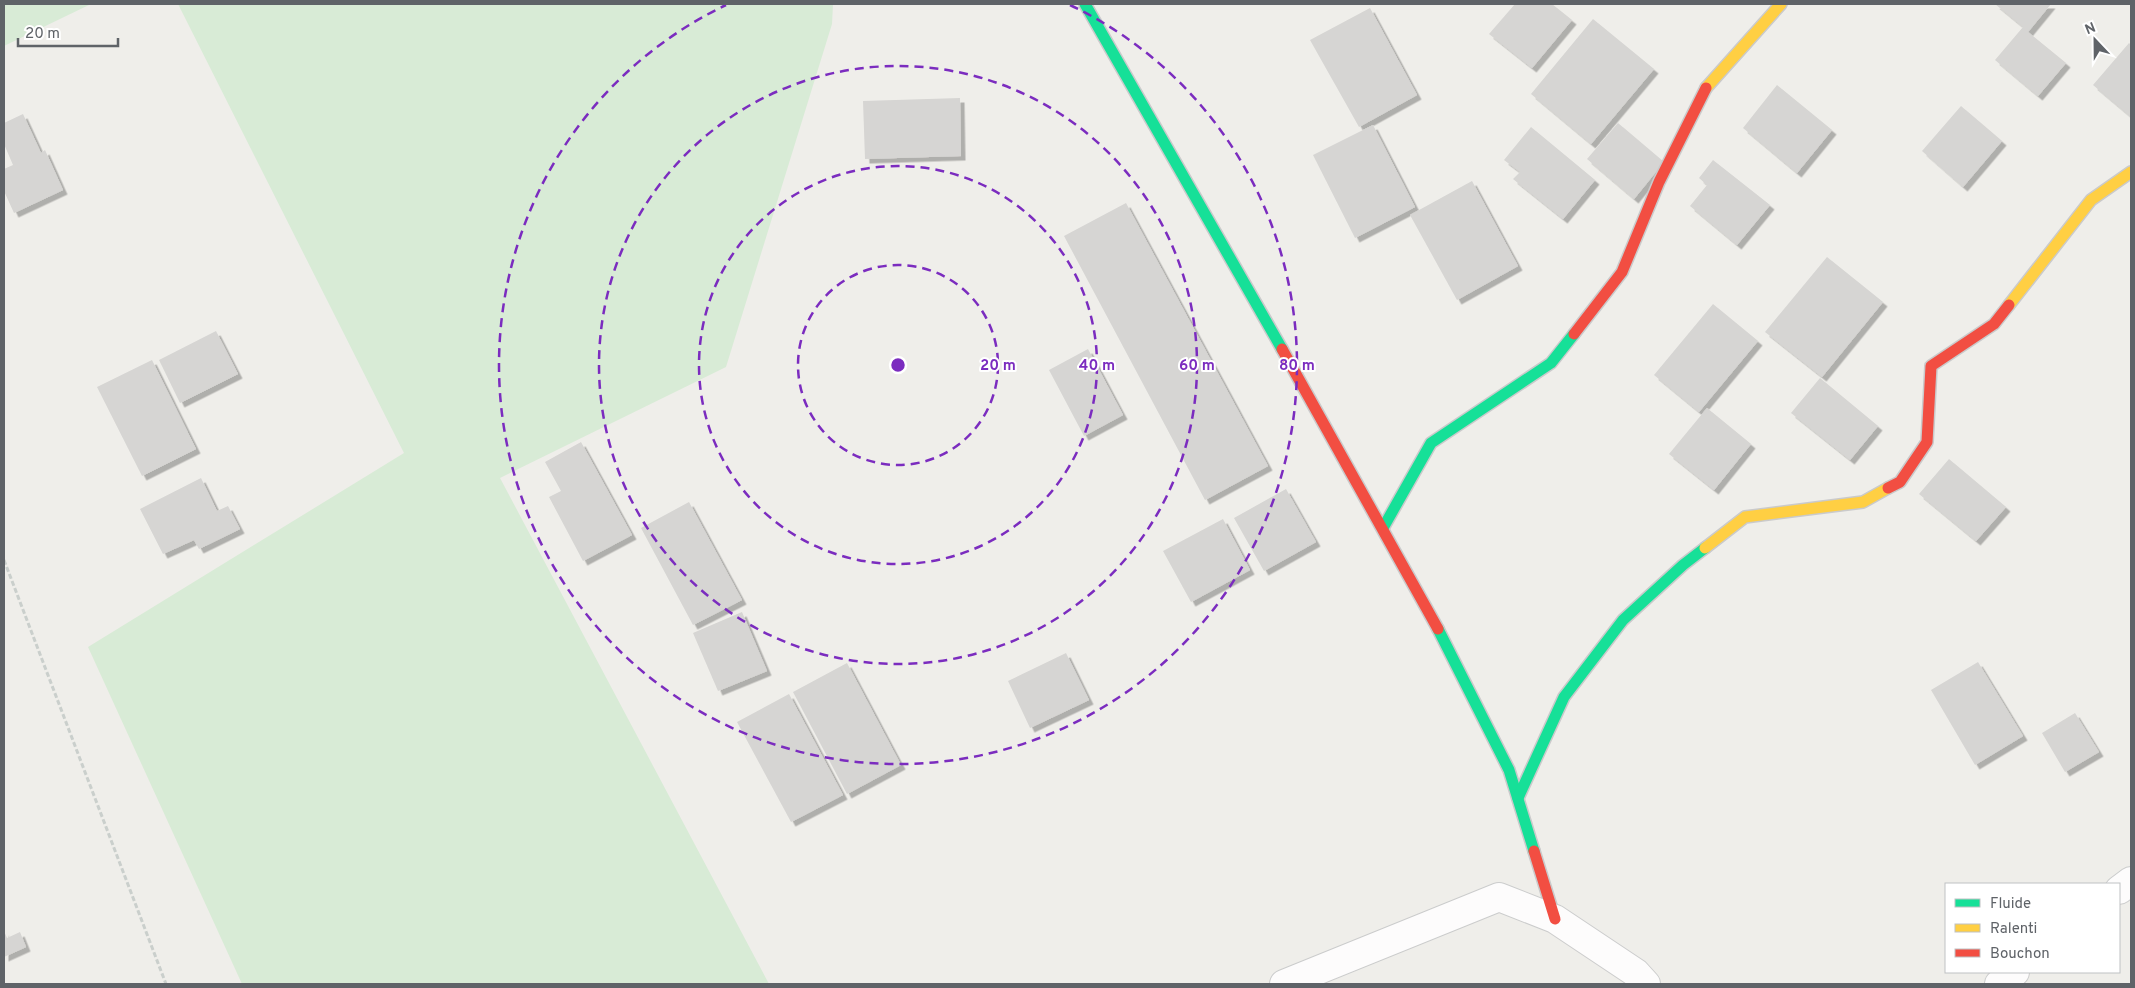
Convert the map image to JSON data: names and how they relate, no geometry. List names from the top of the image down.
{
  "legend": ["Fluide", "Ralenti", "Bouchon"],
  "scale_bar": "20 m",
  "north": "top",
  "rings": [
    "20 m",
    "40 m",
    "60 m",
    "80 m"
  ]
}
